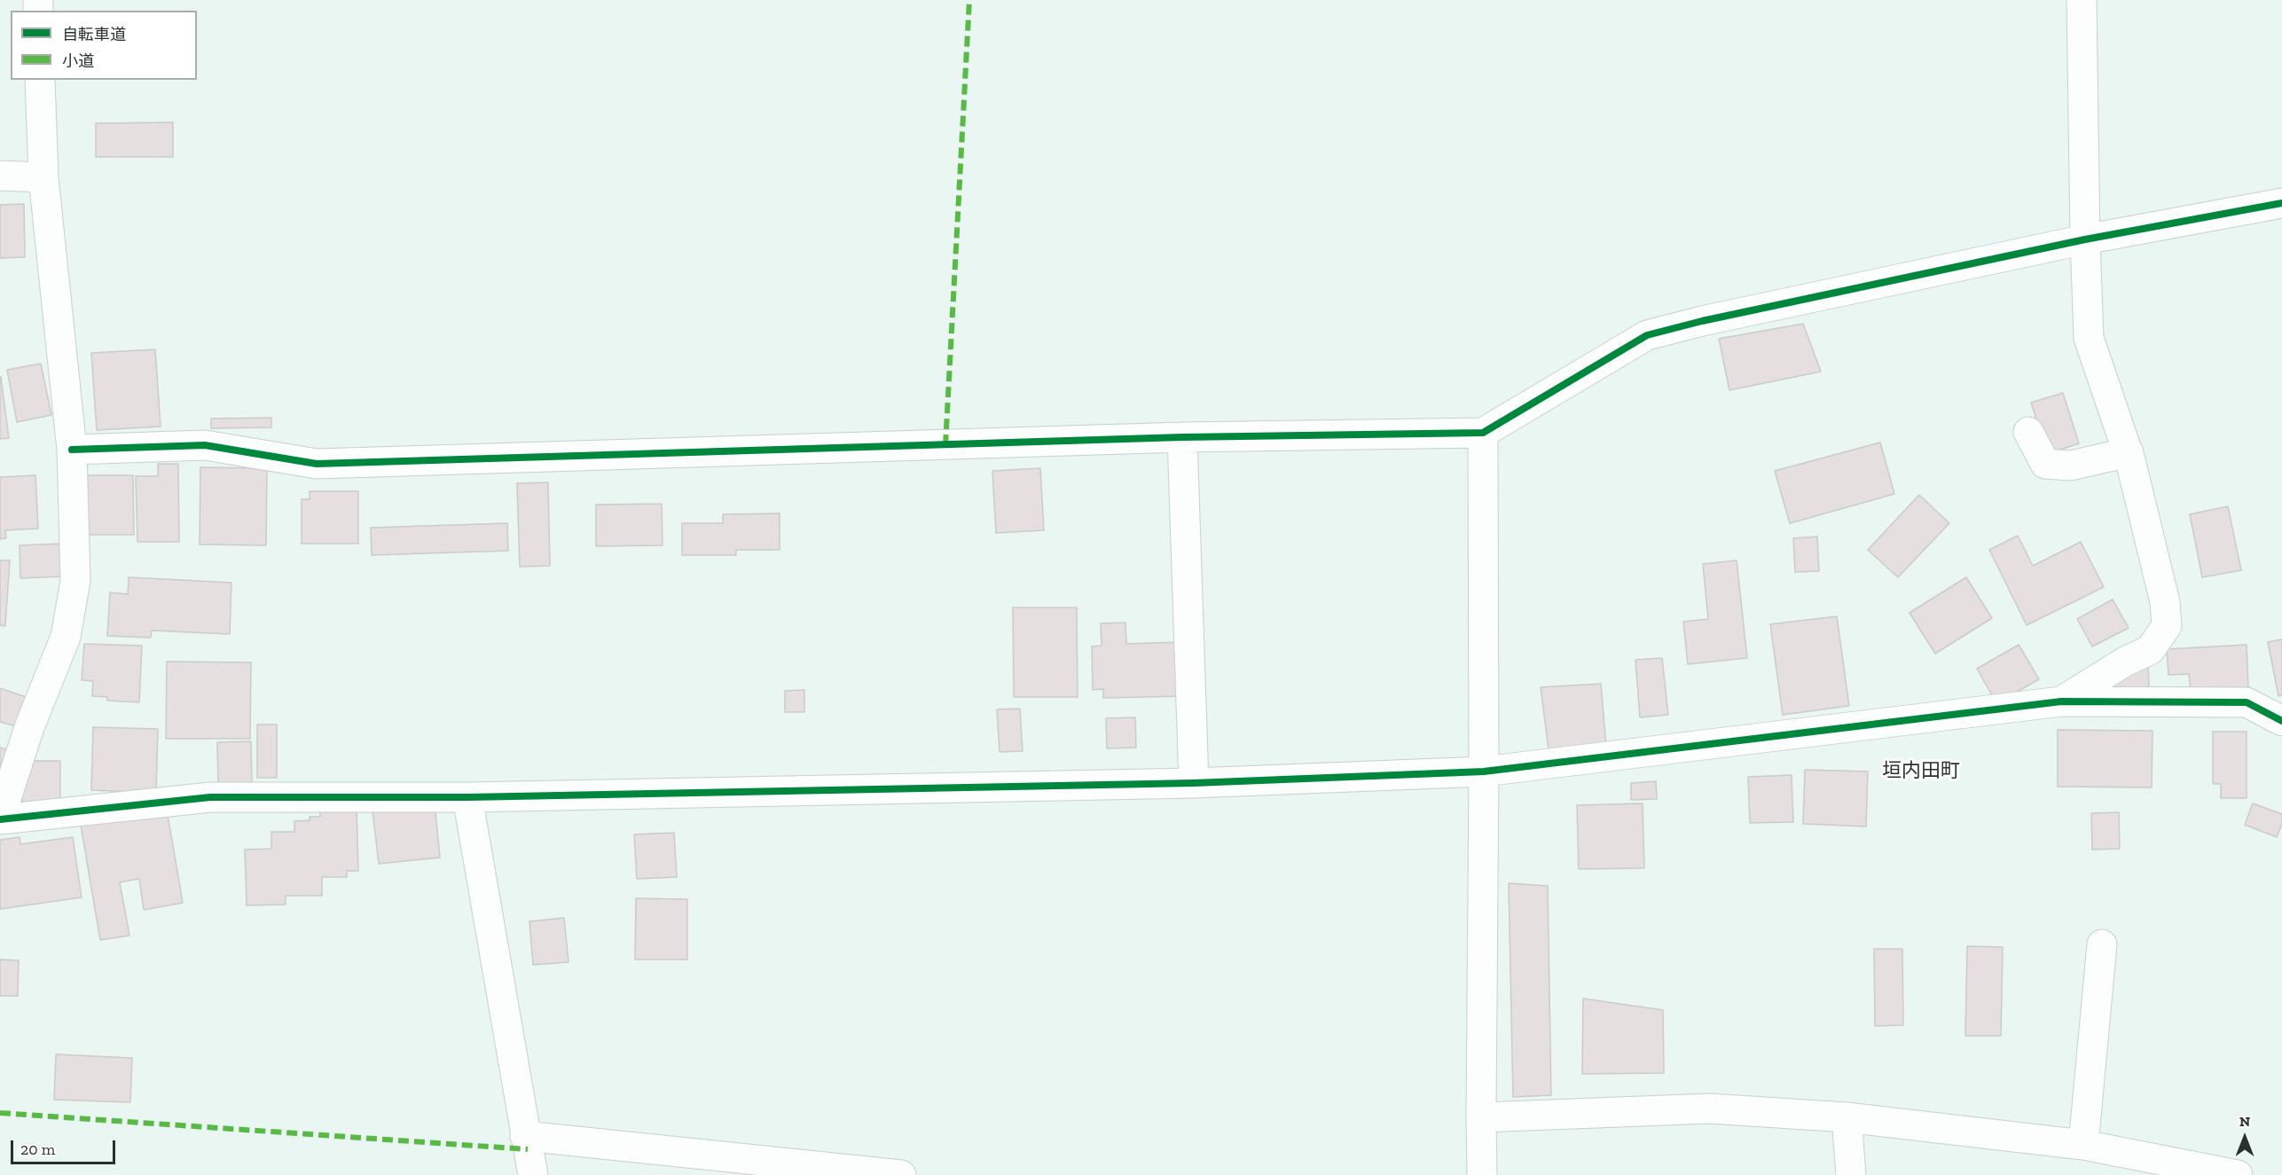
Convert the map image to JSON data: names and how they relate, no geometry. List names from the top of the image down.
{
  "districts": ["垣内田町"],
  "legend": ["自転車道", "小道"],
  "scale_bar": "20 m",
  "north": "top"
}
